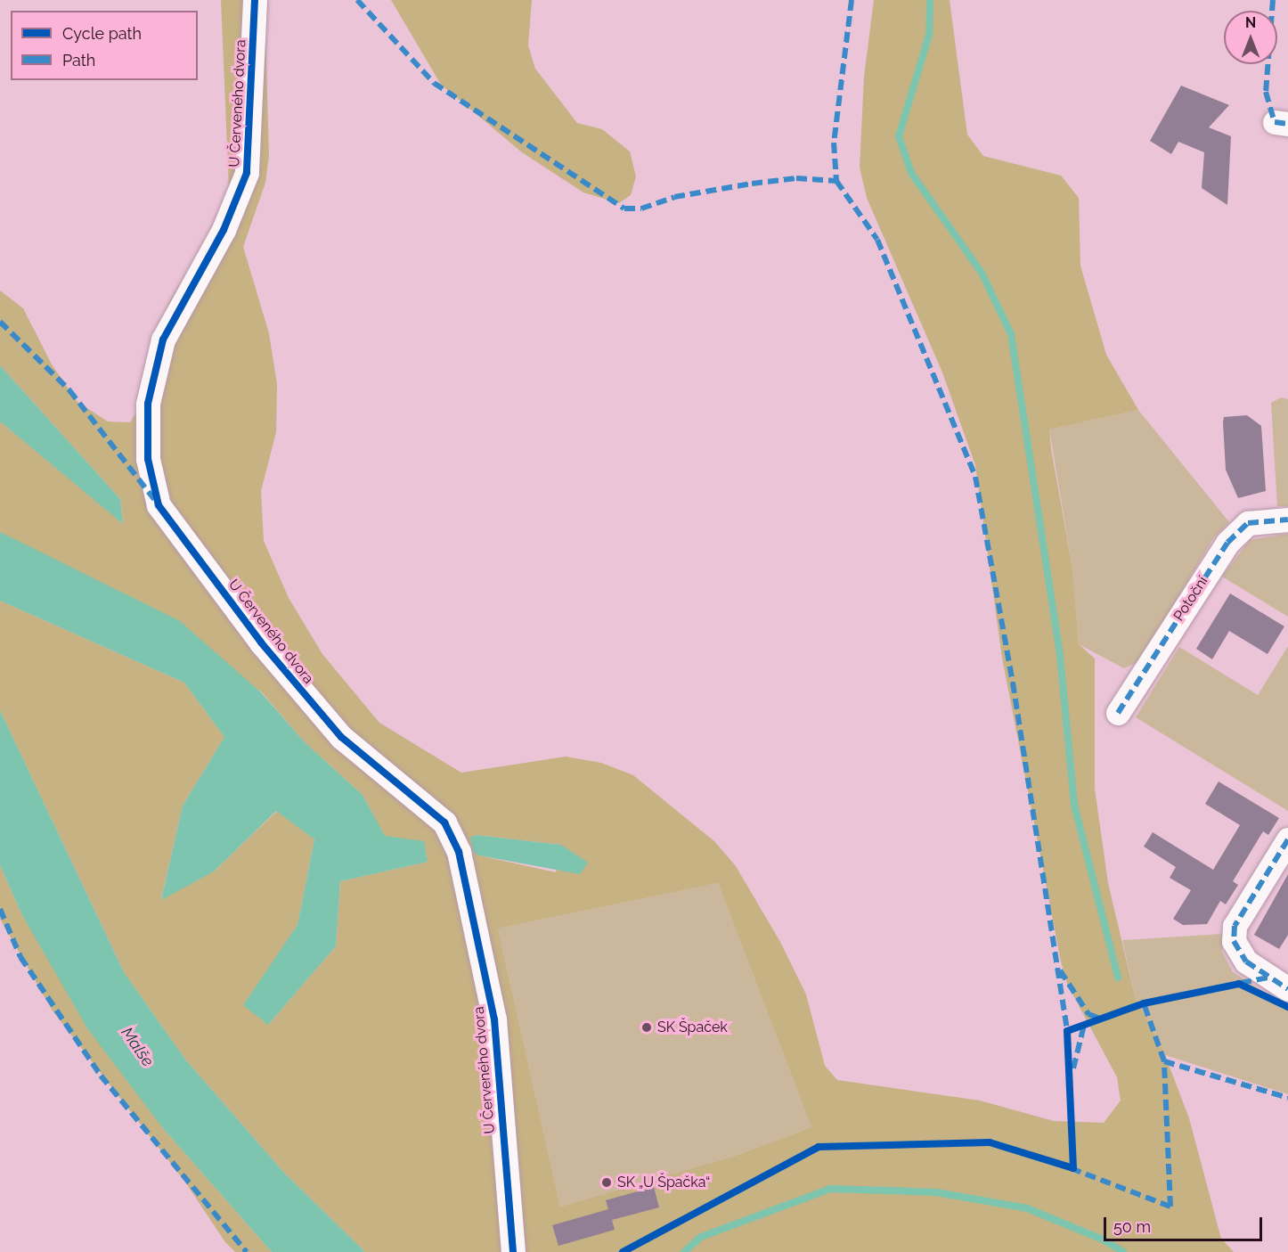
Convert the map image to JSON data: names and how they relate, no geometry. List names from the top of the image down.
{
  "streets": {
    "street": ["U Červeného dvora", "Potoční"]
  },
  "water": ["Malše"],
  "places": ["SK Špaček", "SK „U Špačka“"],
  "legend": ["Cycle path", "Path"],
  "scale_bar": "50 m",
  "north": "top"
}
